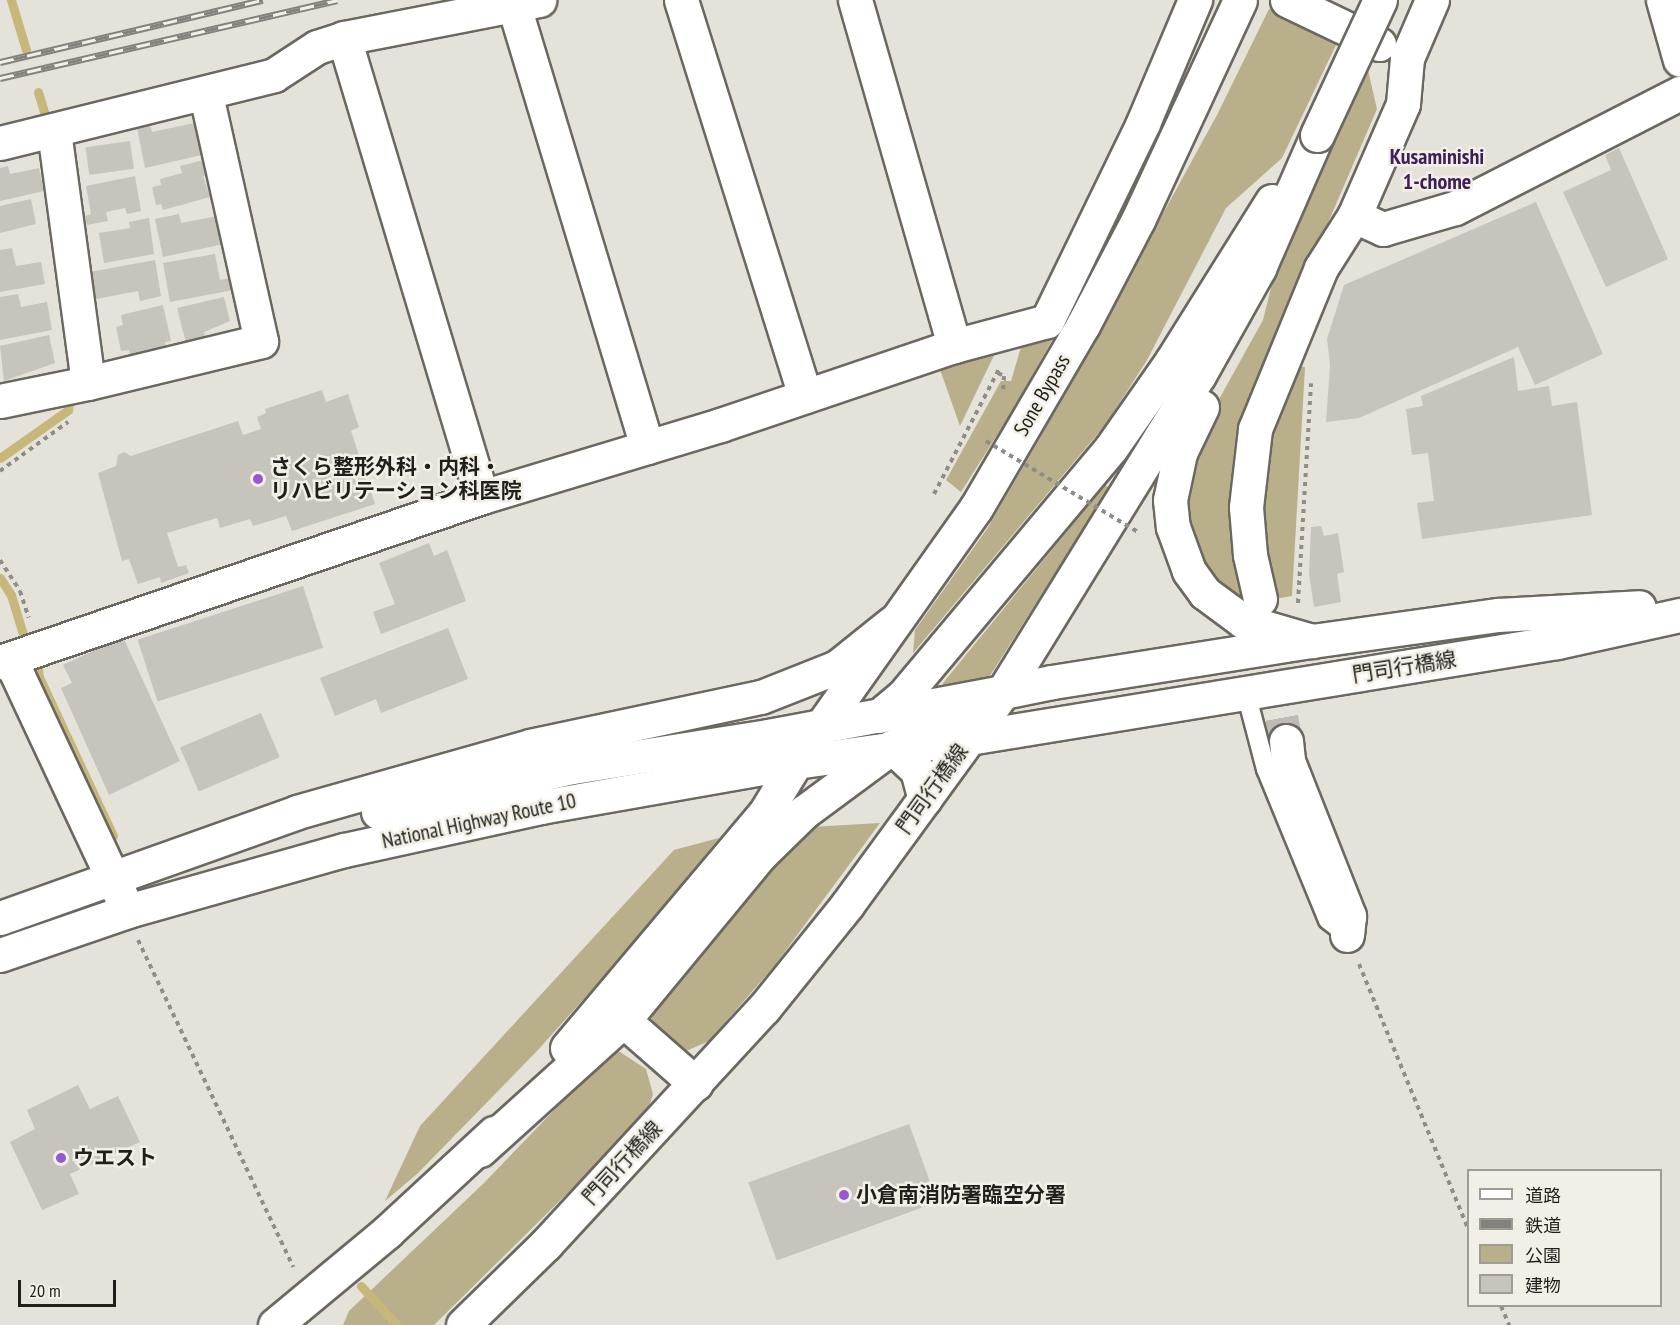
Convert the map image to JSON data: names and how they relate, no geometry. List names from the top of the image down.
{
  "streets": {
    "main road": ["Sone Bypass", "門司行橋線", "National Highway Route 10"]
  },
  "crossings": [
    ["Sone Bypass", "National Highway Route 10"],
    ["門司行橋線", "National Highway Route 10"]
  ],
  "districts": ["Kusaminishi 1-chome"],
  "places": ["さくら整形外科・内科・ リハビリテーション科医院", "ウエスト", "小倉南消防署臨空分署"],
  "legend": [
    "道路",
    "鉄道",
    "公園",
    "建物"
  ],
  "scale_bar": "20 m"
}
